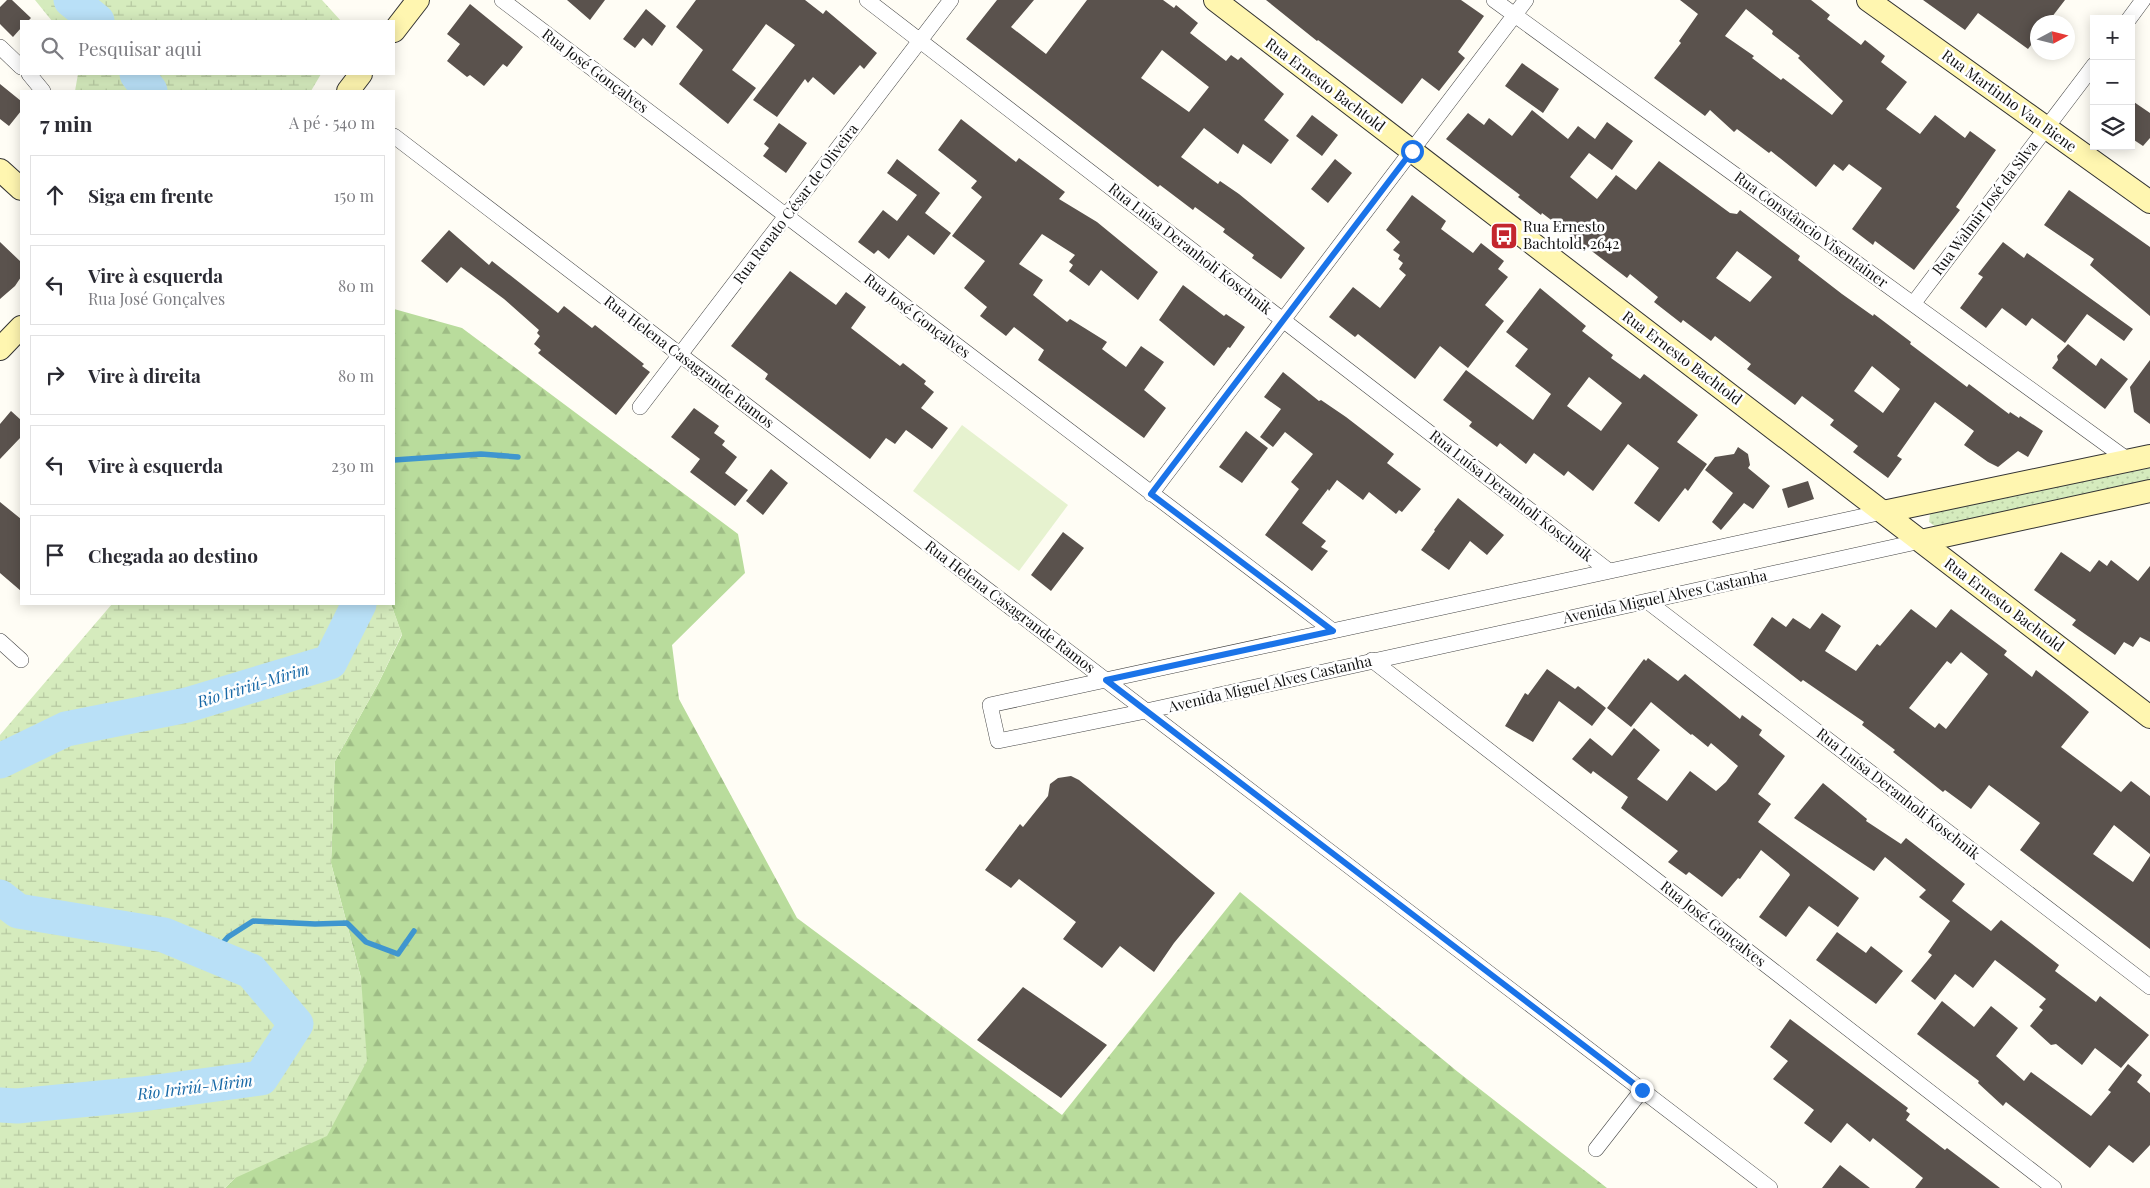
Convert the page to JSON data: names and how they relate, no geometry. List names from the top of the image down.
{
  "streets": {
    "street": [
      "Rua José Gonçalves",
      "Rua Ernesto Bachtold",
      "Rua Martinho Van Biene",
      "Rua Renato César de Oliveira",
      "Rua Walmir José da Silva",
      "Rua Constâncio Visentainer",
      "Rua Luísa Deranholi Koschnik",
      "Rua Helena Casagrande Ramos",
      "Avenida Miguel Alves Castanha"
    ]
  },
  "crossings": [
    ["Rua José Gonçalves", "Rua Renato César de Oliveira"],
    ["Rua José Gonçalves", "Avenida Miguel Alves Castanha"],
    ["Rua Ernesto Bachtold", "Avenida Miguel Alves Castanha"],
    ["Rua Martinho Van Biene", "Rua Walmir José da Silva"],
    ["Rua Renato César de Oliveira", "Rua Luísa Deranholi Koschnik"],
    ["Rua Renato César de Oliveira", "Rua Helena Casagrande Ramos"],
    ["Rua Walmir José da Silva", "Rua Constâncio Visentainer"],
    ["Rua Constâncio Visentainer", "Avenida Miguel Alves Castanha"],
    ["Rua Luísa Deranholi Koschnik", "Avenida Miguel Alves Castanha"],
    ["Rua Helena Casagrande Ramos", "Avenida Miguel Alves Castanha"]
  ],
  "water": ["Rio Iririú-Mirim"],
  "places": {
    "bus stop": ["Rua Ernesto Bachtold, 2642"]
  },
  "north": "right",
  "page": {
    "map_buttons": ["+", "−"],
    "search": "Pesquisar aqui",
    "heading": ["7 min", "A pé · 540 m"],
    "list": [
      ["Siga em frente", "150 m"],
      ["Vire à esquerda", "Rua José Gonçalves", "80 m"],
      ["Vire à direita", "80 m"],
      ["Vire à esquerda", "230 m"],
      "Chegada ao destino"
    ]
  }
}
